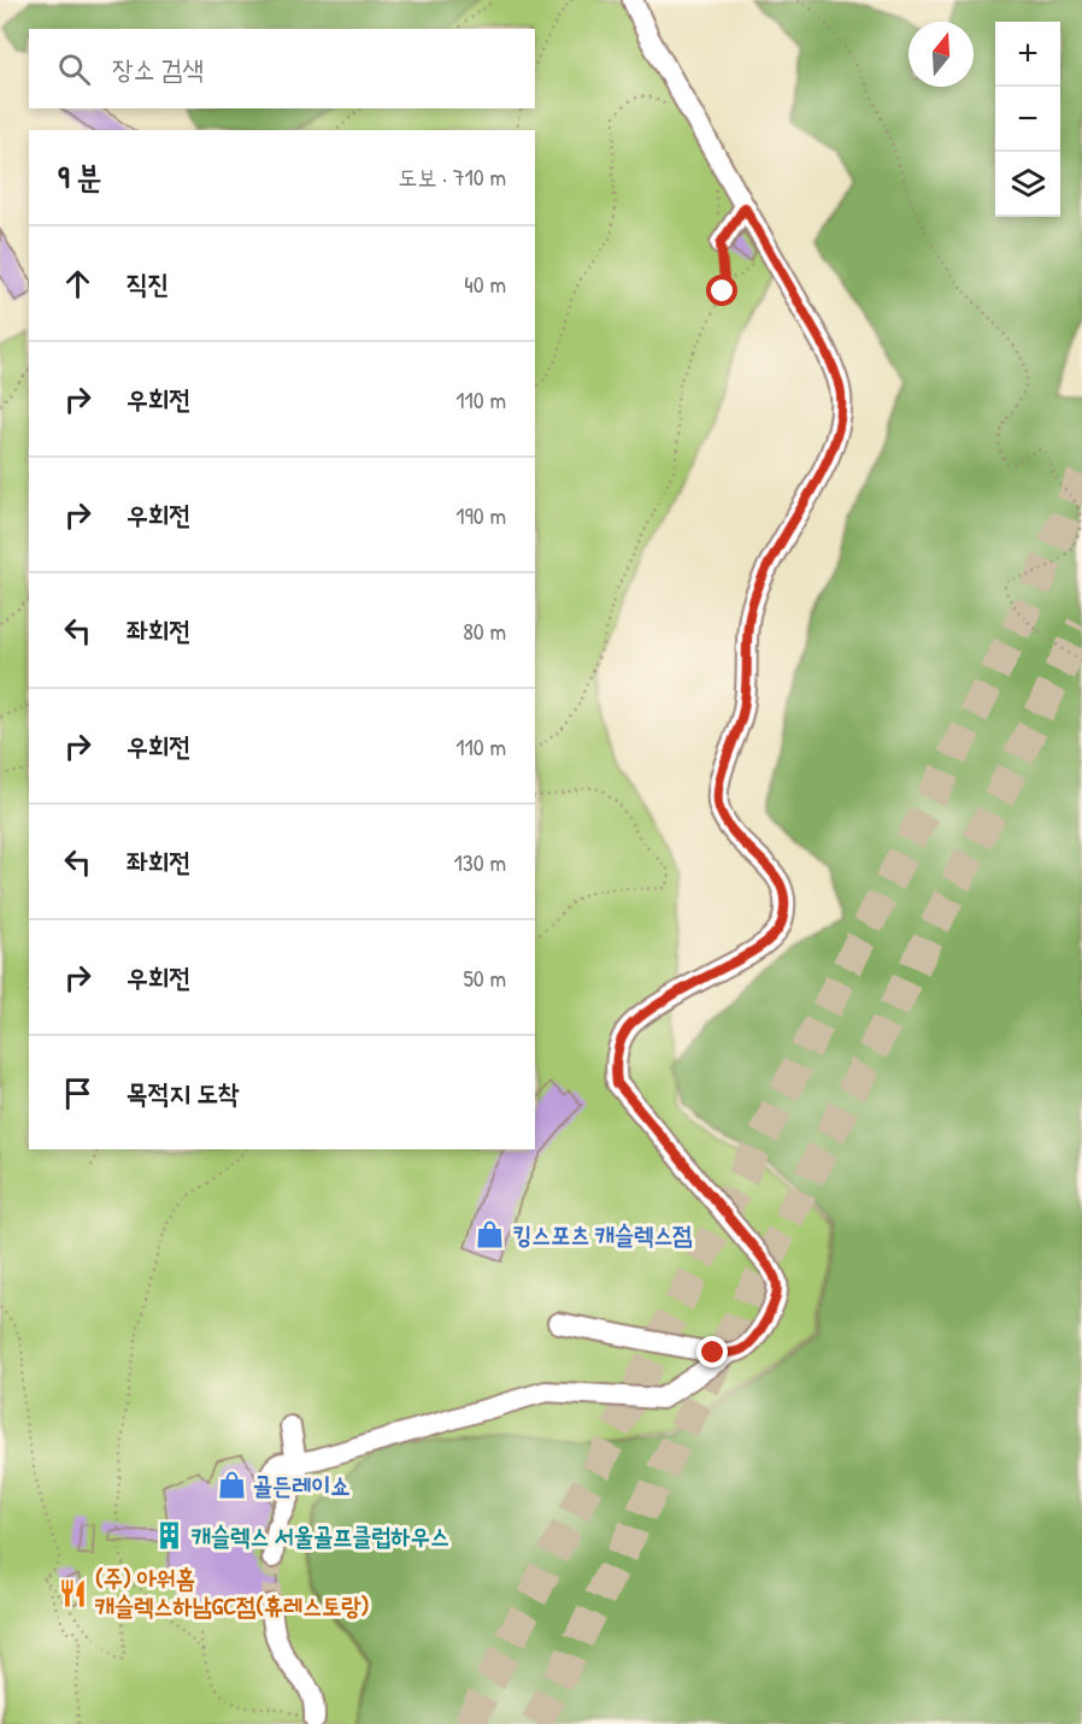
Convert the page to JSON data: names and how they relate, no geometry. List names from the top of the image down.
{
  "places": {
    "shop": ["킹스포츠 캐슬렉스점", "골든레이쇼"],
    "building": ["캐슬렉스 서울골프클럽하우스"],
    "restaurant": ["(주) 아워홈 캐슬렉스하남GC점(휴레스토랑)"]
  },
  "north": "top",
  "page": {
    "map_buttons": ["+", "−"],
    "search": "장소 검색",
    "heading": ["9 분", "도보 · 710 m"],
    "list": [
      ["직진", "40 m"],
      ["우회전", "110 m"],
      ["우회전", "190 m"],
      ["좌회전", "80 m"],
      ["우회전", "110 m"],
      ["좌회전", "130 m"],
      ["우회전", "50 m"],
      "목적지 도착"
    ]
  }
}
